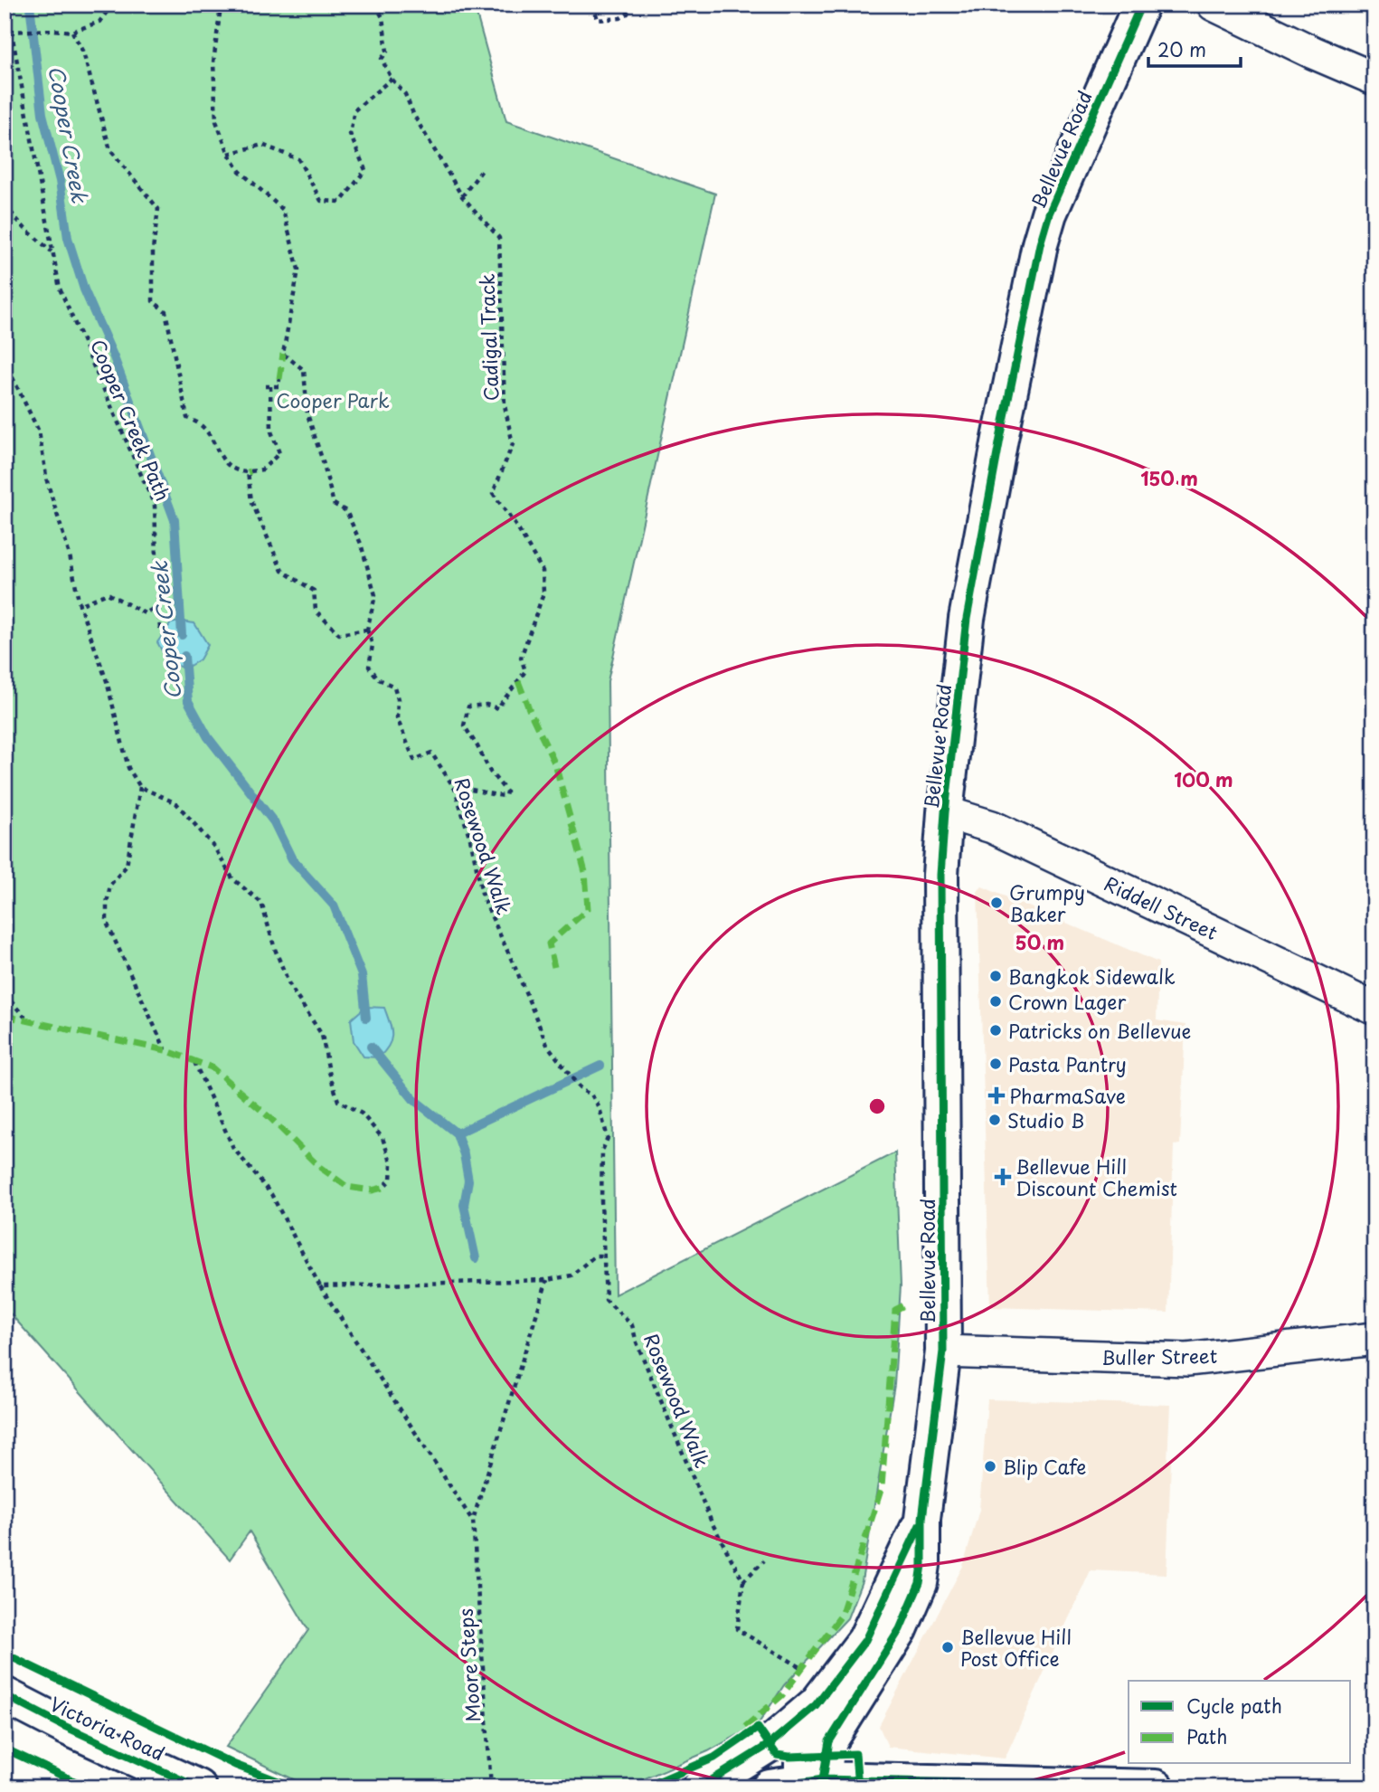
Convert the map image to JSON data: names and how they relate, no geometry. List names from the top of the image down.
{
  "streets": {
    "street": [
      "Bellevue Road",
      "Riddell Street",
      "Buller Street",
      "Victoria Road"
    ],
    "path": [
      "Cadigal Track",
      "Cooper Creek Path",
      "Rosewood Walk",
      "Moore Steps"
    ]
  },
  "crossings": [
    ["Bellevue Road", "Riddell Street"],
    ["Bellevue Road", "Buller Street"]
  ],
  "water": ["Cooper Creek"],
  "parks": ["Cooper Park"],
  "places": {
    "other": [
      "Grumpy Baker",
      "Bangkok Sidewalk",
      "Crown Lager",
      "Patricks on Bellevue",
      "Pasta Pantry",
      "Studio B",
      "Blip Cafe",
      "Bellevue Hill Post Office"
    ],
    "health": ["PharmaSave", "Bellevue Hill Discount Chemist"]
  },
  "legend": ["Cycle path", "Path"],
  "scale_bar": "20 m",
  "rings": ["150 m", "100 m", "50 m"]
}
